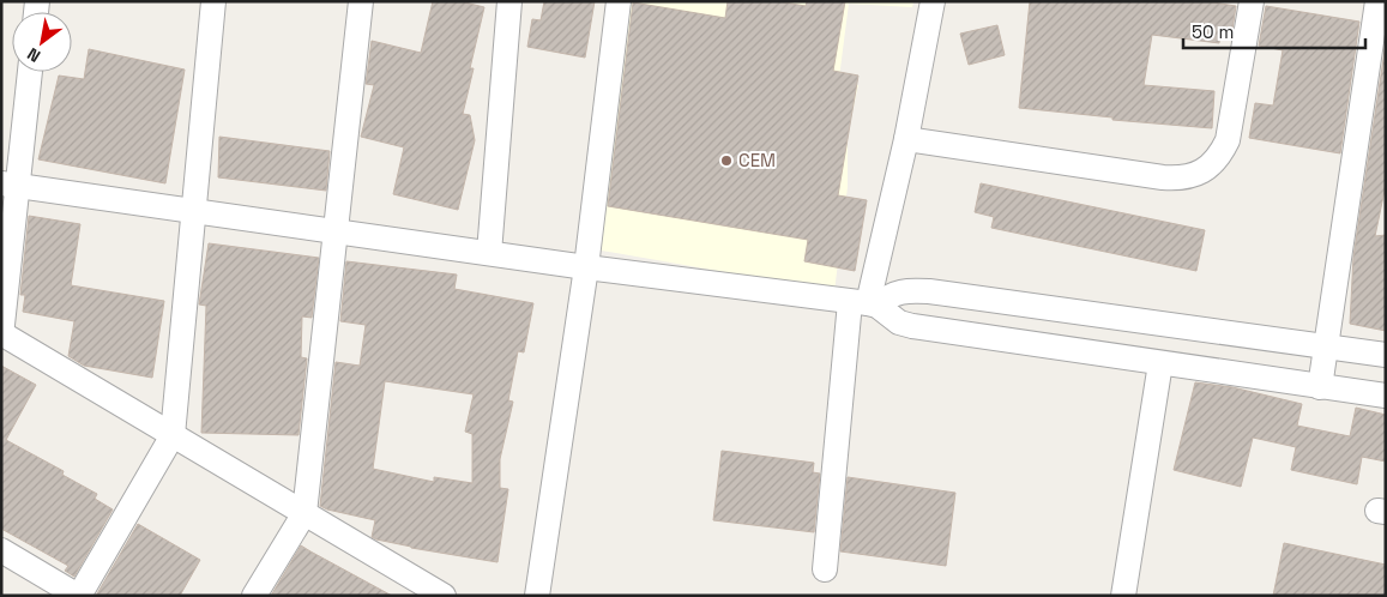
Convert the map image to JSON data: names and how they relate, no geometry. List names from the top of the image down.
{
  "places": ["CEM"],
  "scale_bar": "50 m",
  "north": "bottom left"
}
